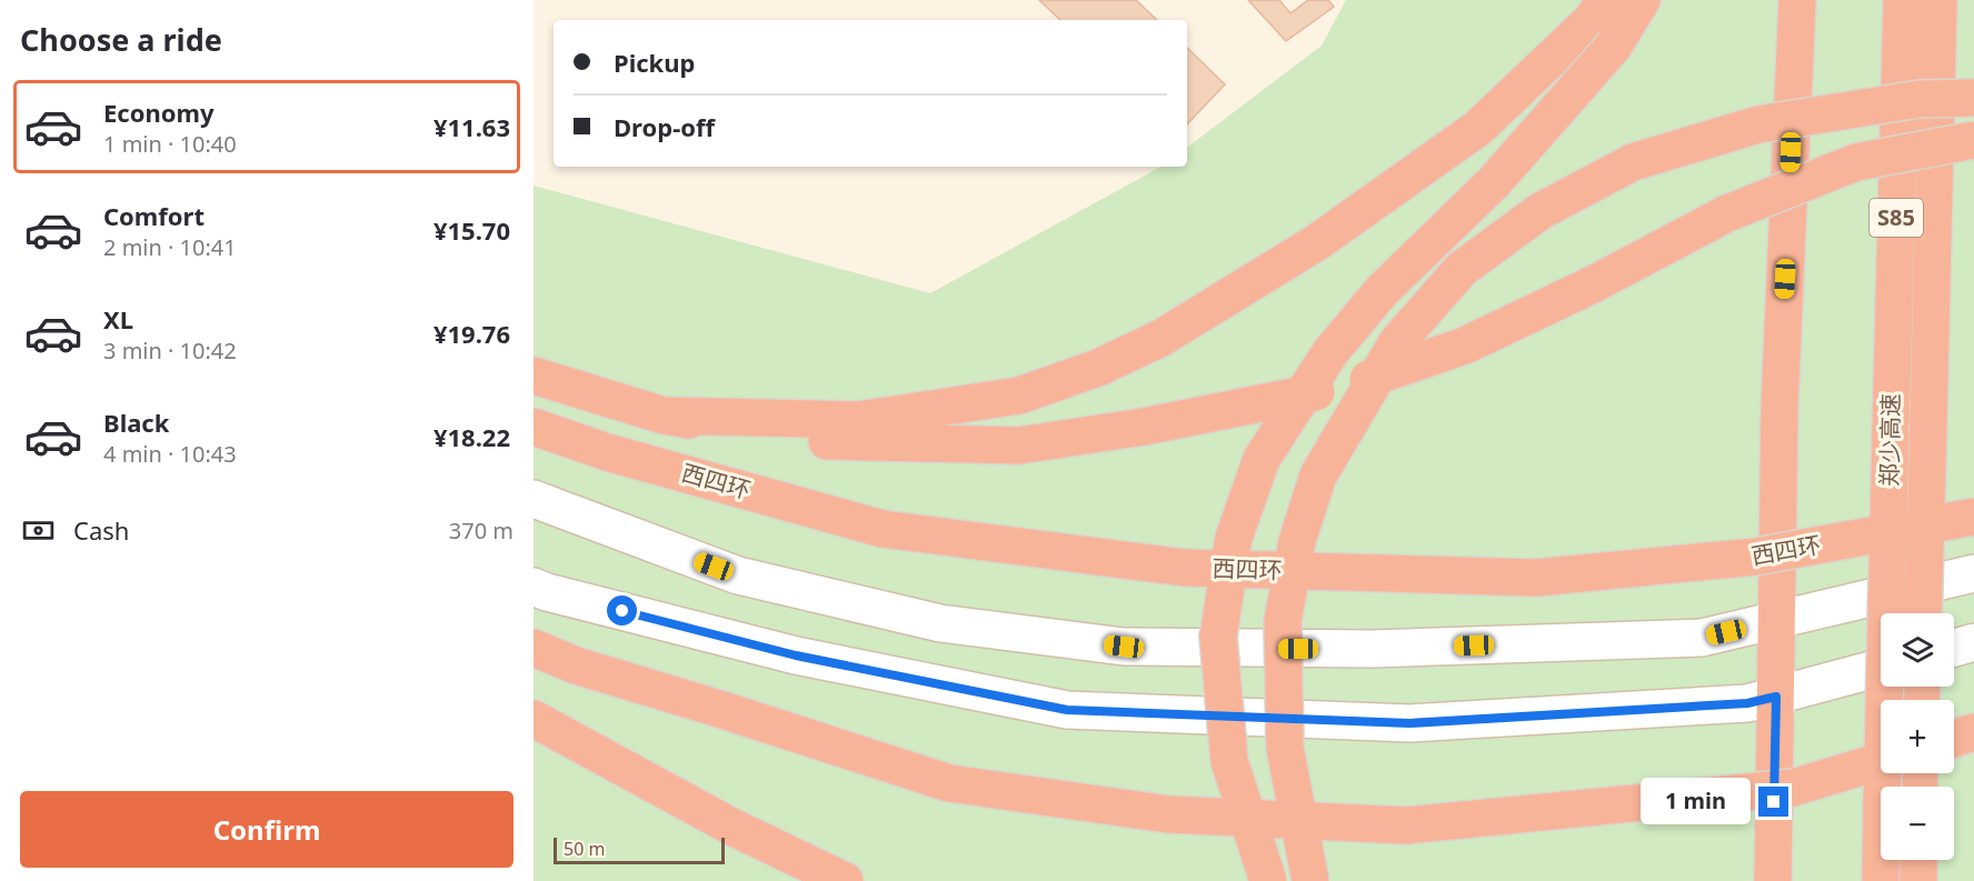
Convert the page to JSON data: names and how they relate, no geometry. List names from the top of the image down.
{
  "streets": {
    "highway": ["S85", "郑少高速", "西四环"]
  },
  "scale_bar": "50 m",
  "page": {
    "heading": "Choose a ride",
    "banner": ["Pickup", "Drop-off"],
    "list": [
      {
        "name": "Economy",
        "note": "1 min · 10:40",
        "value": "¥11.63"
      },
      {
        "name": "Comfort",
        "note": "2 min · 10:41",
        "value": "¥15.70"
      },
      {
        "name": "XL",
        "note": "3 min · 10:42",
        "value": "¥19.76"
      },
      {
        "name": "Black",
        "note": "4 min · 10:43",
        "value": "¥18.22"
      }
    ],
    "pay": ["Cash", "370 m"],
    "map_buttons": ["+", "−"],
    "buttons": "Confirm",
    "bubble": "1 min",
    "scale": "50 m"
  }
}
